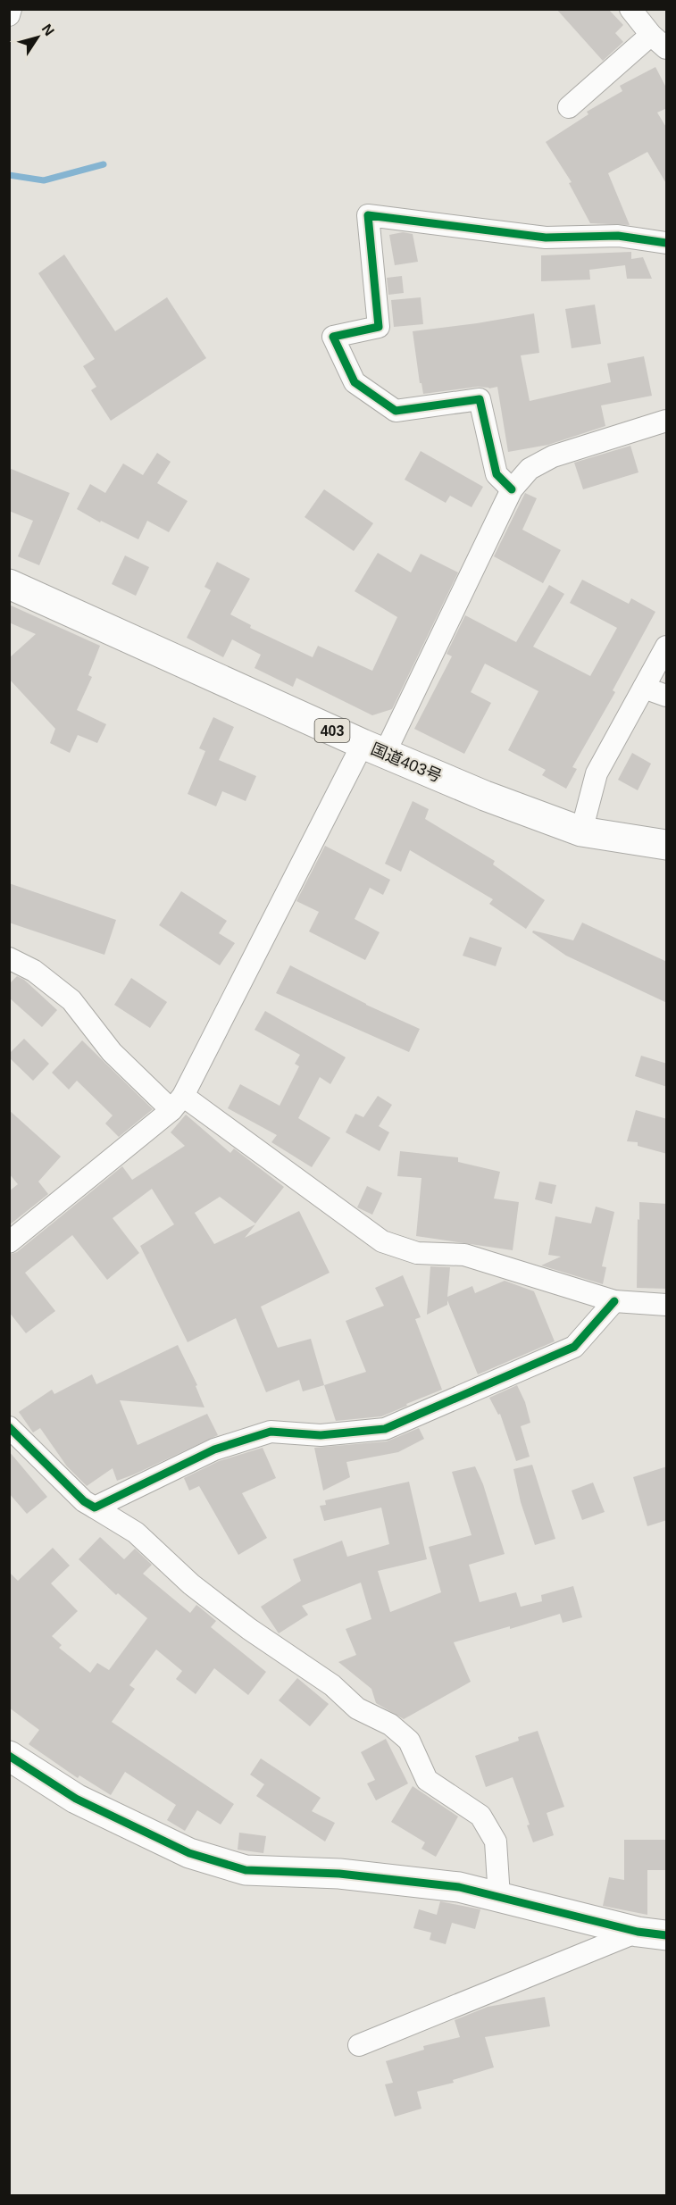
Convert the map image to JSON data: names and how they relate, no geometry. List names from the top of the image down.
{
  "streets": {
    "main road": ["403", "国道403号"]
  },
  "north": "top right"
}
